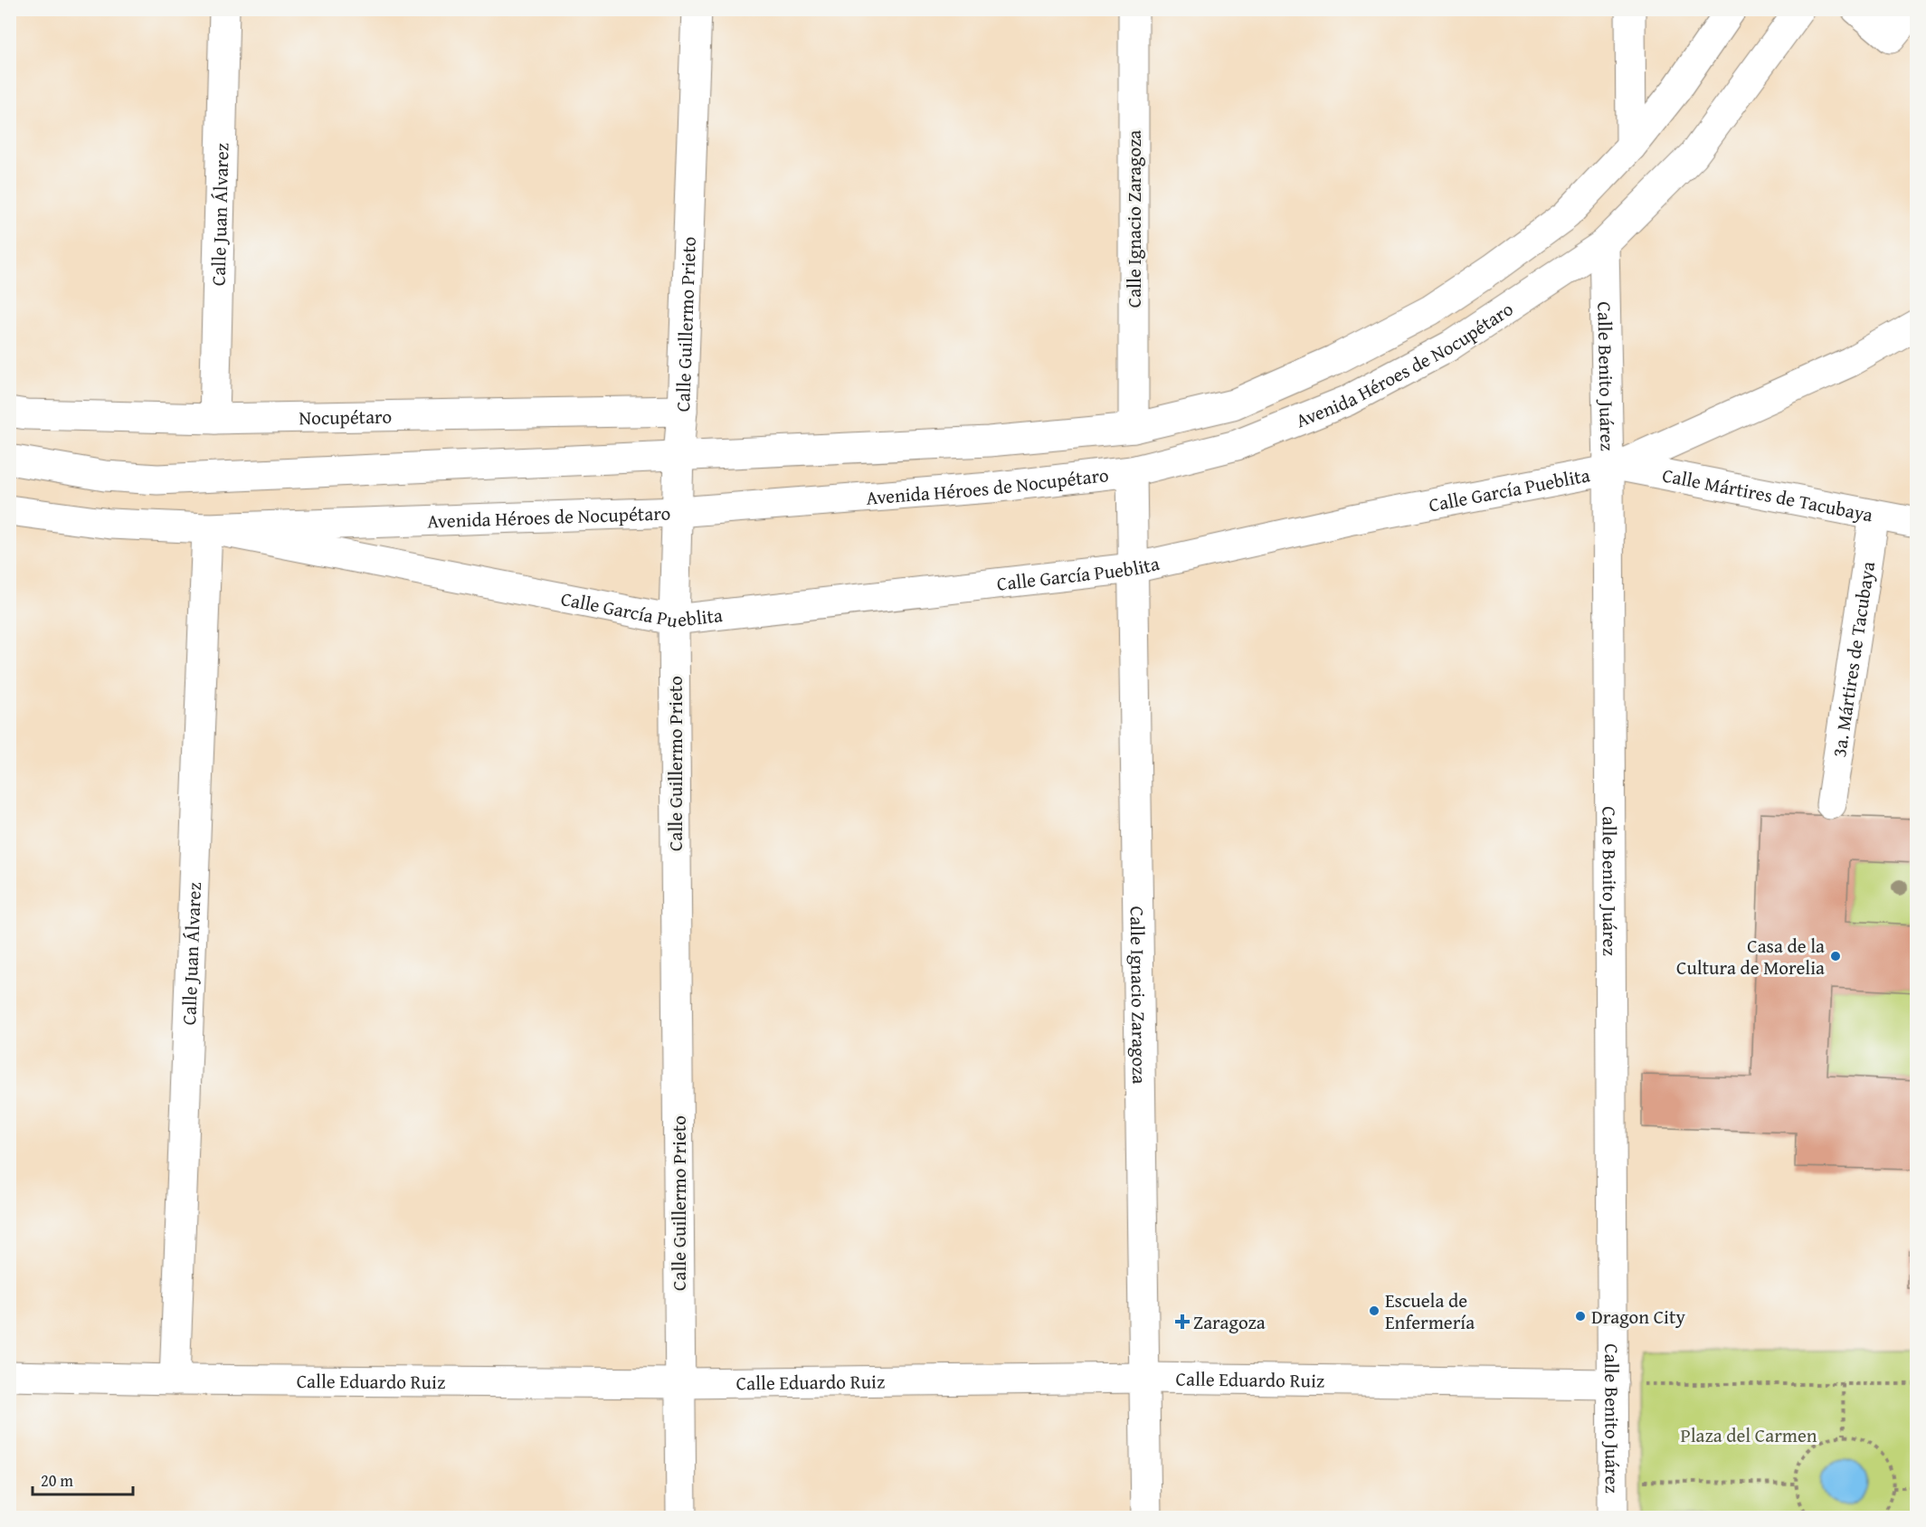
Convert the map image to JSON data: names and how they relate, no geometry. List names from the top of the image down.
{
  "streets": {
    "street": [
      "Calle Juan Álvarez",
      "Calle Ignacio Zaragoza",
      "Calle Guillermo Prieto",
      "Avenida Héroes de Nocupétaro",
      "Calle Benito Juárez",
      "Nocupétaro",
      "Calle García Pueblita",
      "Calle Mártires de Tacubaya",
      "3a. Mártires de Tacubaya",
      "Calle Eduardo Ruiz"
    ]
  },
  "crossings": [
    ["Calle Juan Álvarez", "Avenida Héroes de Nocupétaro"],
    ["Calle Juan Álvarez", "Nocupétaro"],
    ["Calle Juan Álvarez", "Calle García Pueblita"],
    ["Calle Juan Álvarez", "Calle Eduardo Ruiz"],
    ["Calle Ignacio Zaragoza", "Avenida Héroes de Nocupétaro"],
    ["Calle Ignacio Zaragoza", "Calle García Pueblita"],
    ["Calle Ignacio Zaragoza", "Calle Eduardo Ruiz"],
    ["Calle Guillermo Prieto", "Avenida Héroes de Nocupétaro"],
    ["Calle Guillermo Prieto", "Nocupétaro"],
    ["Calle Guillermo Prieto", "Calle García Pueblita"],
    ["Calle Guillermo Prieto", "Calle Eduardo Ruiz"],
    ["Avenida Héroes de Nocupétaro", "Calle Benito Juárez"],
    ["Avenida Héroes de Nocupétaro", "Calle García Pueblita"],
    ["Calle Benito Juárez", "Calle García Pueblita"],
    ["Calle Benito Juárez", "Calle Mártires de Tacubaya"],
    ["Calle Benito Juárez", "Calle Eduardo Ruiz"],
    ["Calle García Pueblita", "Calle Mártires de Tacubaya"],
    ["Calle Mártires de Tacubaya", "3a. Mártires de Tacubaya"]
  ],
  "parks": ["Plaza del Carmen"],
  "places": {
    "other": ["Casa de la Cultura de Morelia", "Escuela de Enfermería", "Dragon City"],
    "health": ["Zaragoza"]
  },
  "scale_bar": "20 m"
}
